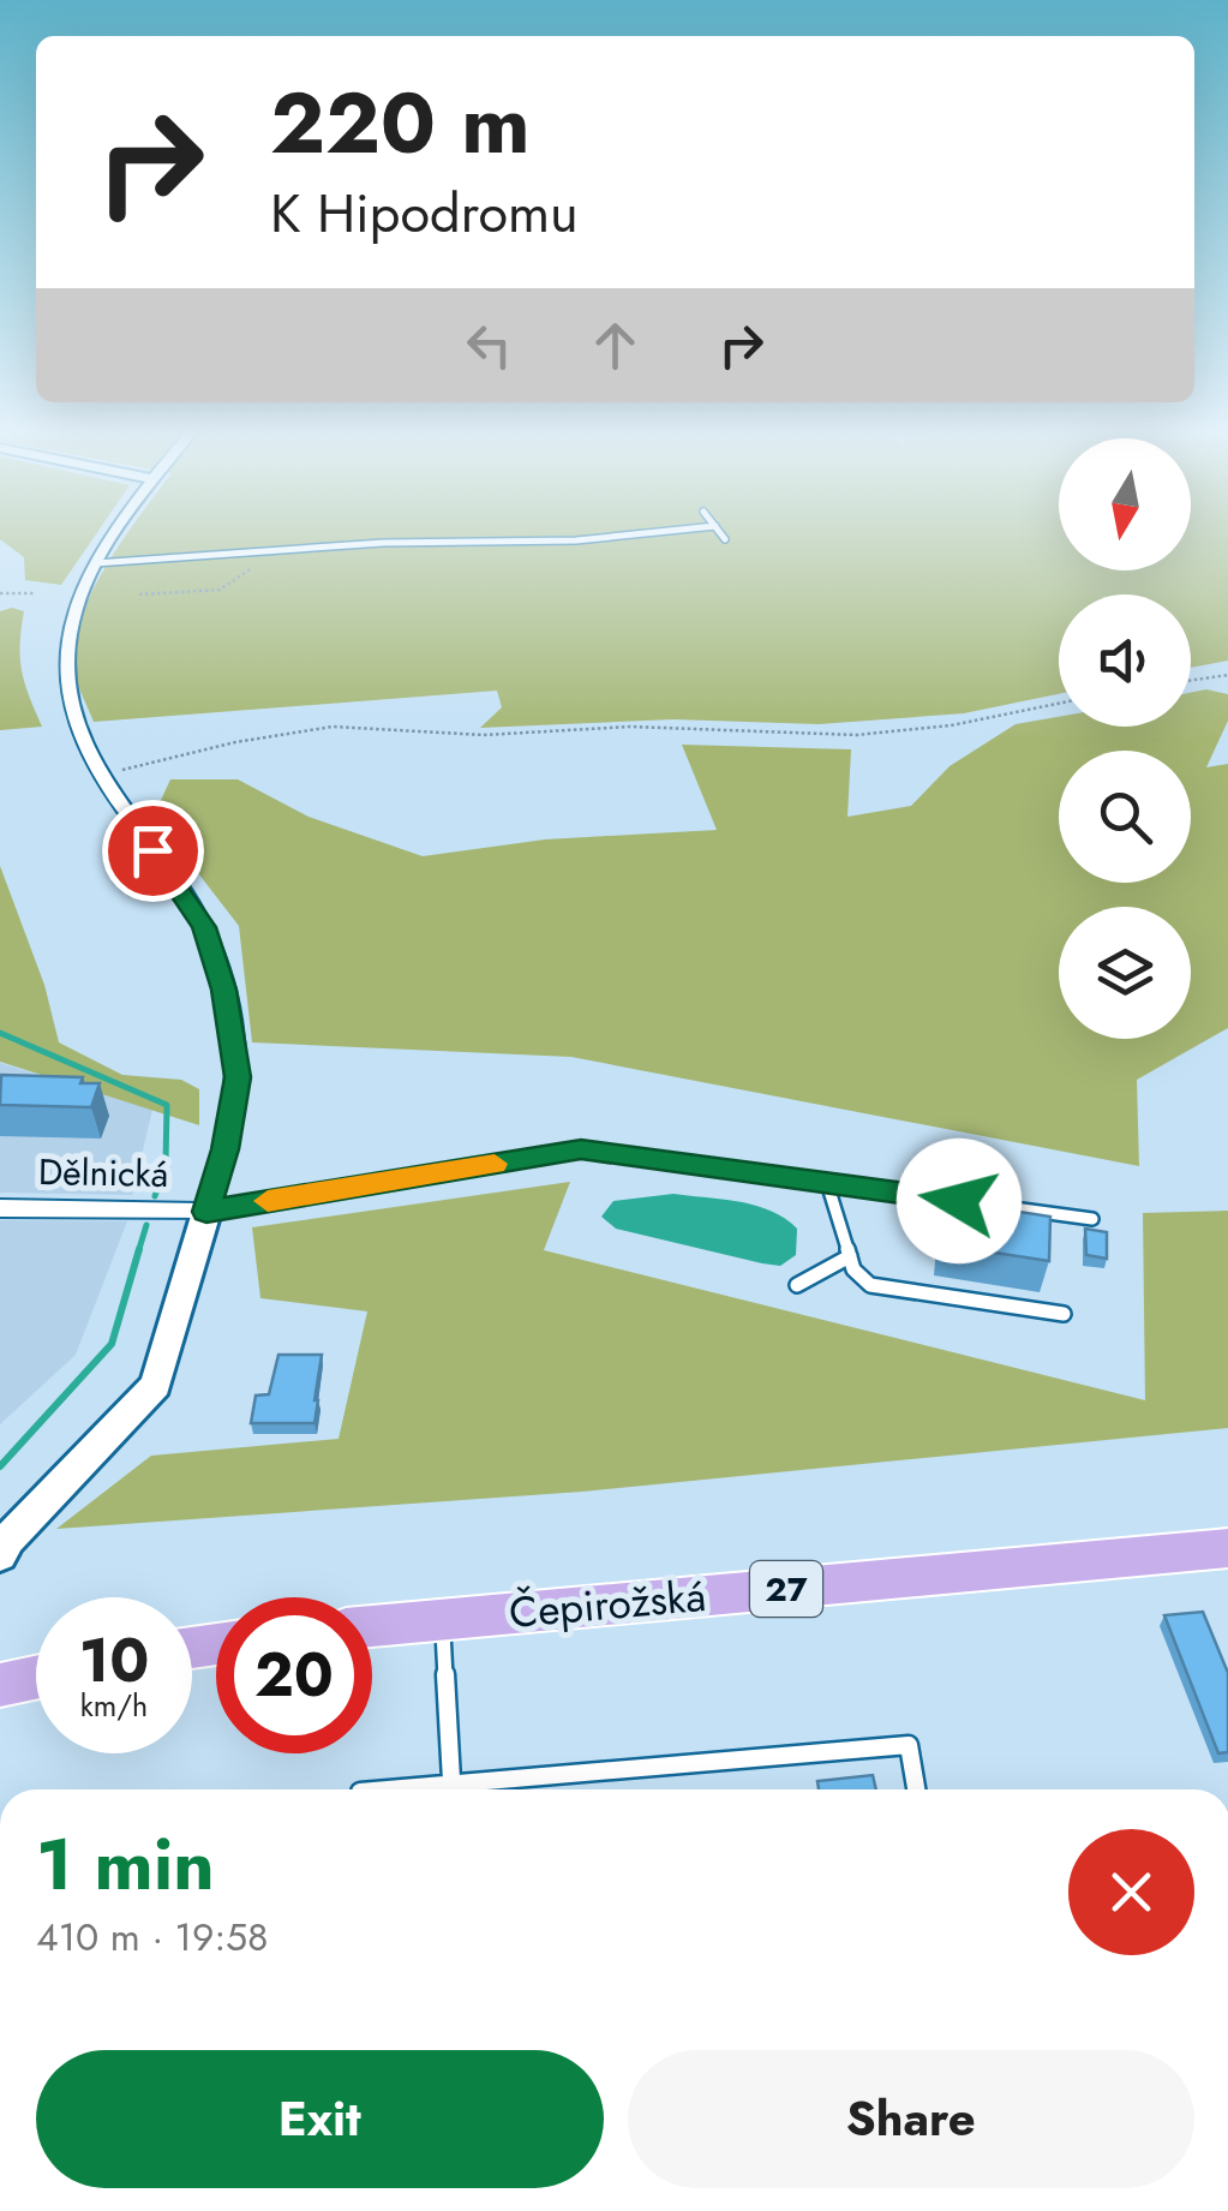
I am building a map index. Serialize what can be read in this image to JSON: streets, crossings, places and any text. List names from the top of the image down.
{
  "streets": {
    "main road": ["27", "Čepirožská"],
    "street": ["Dělnická"]
  },
  "north": "bottom",
  "page": {
    "turn": ["220 m", "K Hipodromu"],
    "speed": "10 km/h",
    "limit": "20",
    "heading": ["1 min", "410 m · 19:58"],
    "buttons": ["Exit", "Share"]
  }
}
